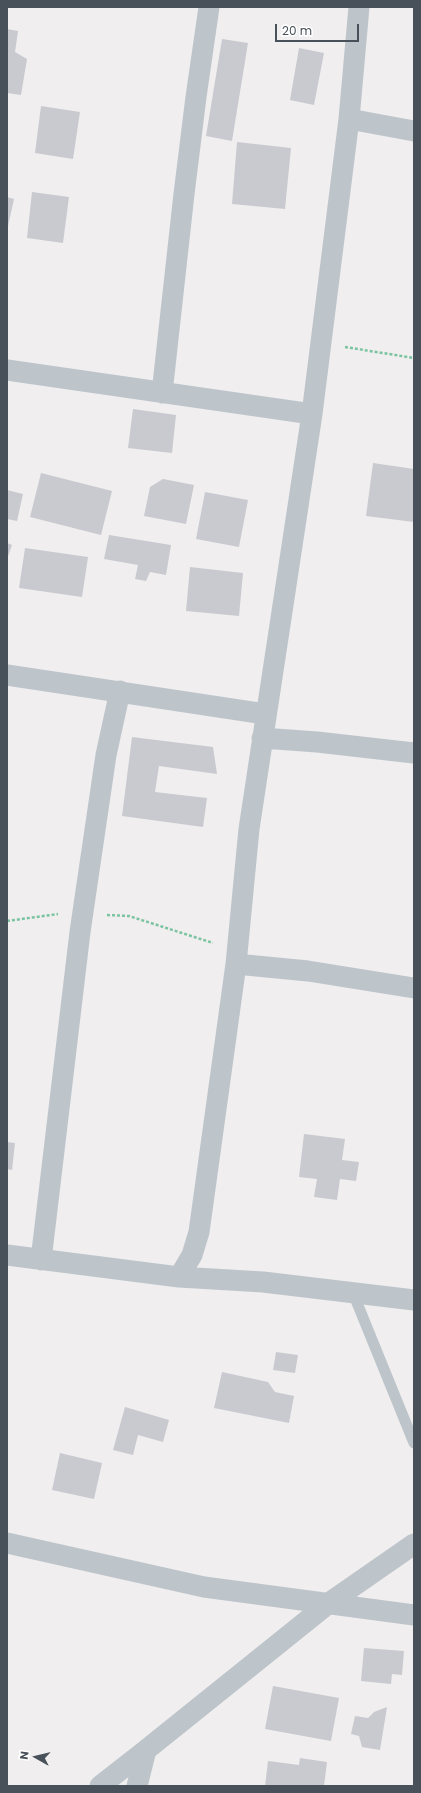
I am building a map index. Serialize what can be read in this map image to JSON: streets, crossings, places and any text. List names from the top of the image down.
{
  "scale_bar": "20 m",
  "north": "left"
}
